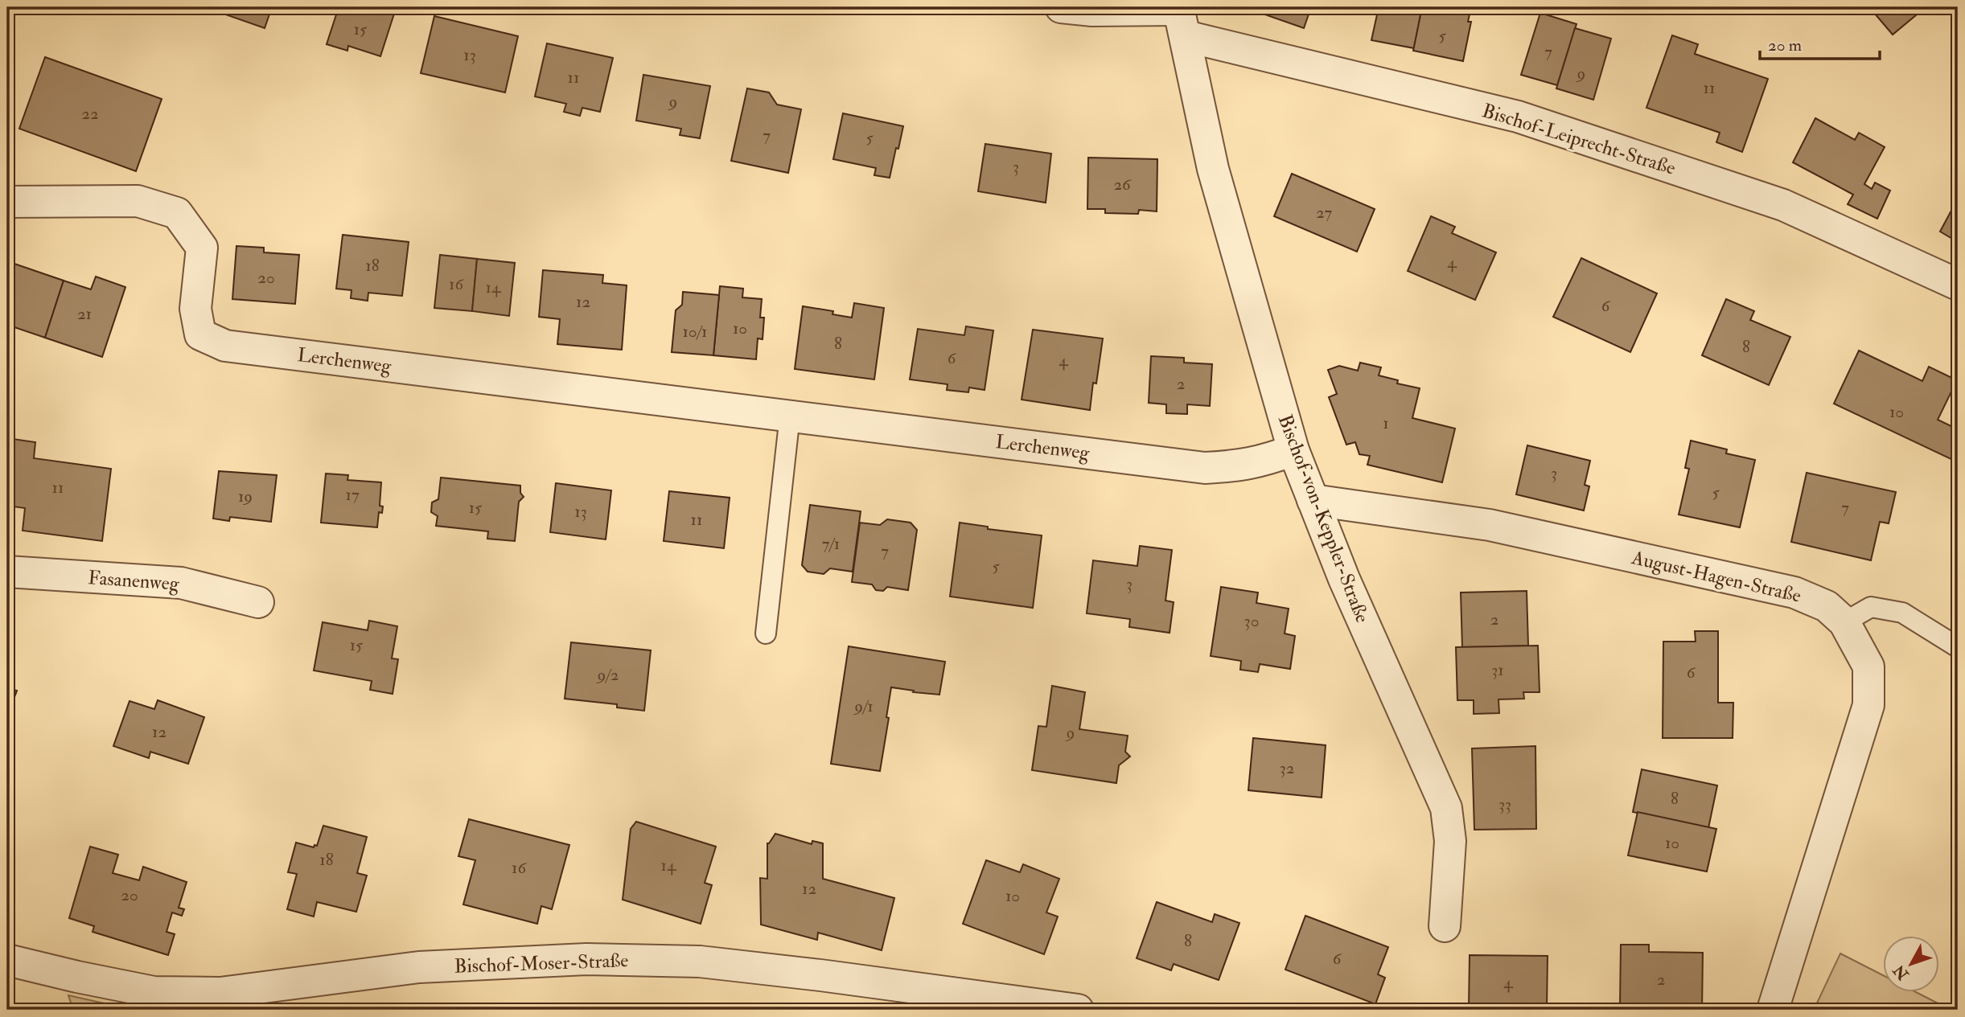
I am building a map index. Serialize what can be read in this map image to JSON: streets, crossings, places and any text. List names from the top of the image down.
{
  "streets": {
    "street": [
      "Bischof-Leiprecht-Straße",
      "Lerchenweg",
      "Bischof-von-Keppler-Straße",
      "August-Hagen-Straße",
      "Fasanenweg",
      "Bischof-Moser-Straße"
    ]
  },
  "crossings": [
    ["Bischof-Leiprecht-Straße", "Bischof-von-Keppler-Straße"],
    ["Lerchenweg", "Bischof-von-Keppler-Straße"],
    ["Bischof-von-Keppler-Straße", "August-Hagen-Straße"]
  ],
  "house_numbers": [
    "15",
    "5",
    "7",
    "13",
    "9",
    "11",
    "11",
    "9",
    "22",
    "7",
    "5",
    "3",
    "26",
    "27",
    "4",
    "18",
    "20",
    "16",
    "14",
    "12",
    "6",
    "21",
    "10",
    "10/1",
    "8",
    "8",
    "6",
    "4",
    "2",
    "10",
    "1",
    "3",
    "11",
    "5",
    "17",
    "19",
    "15",
    "7",
    "13",
    "11",
    "7/1",
    "7",
    "5",
    "3",
    "2",
    "30",
    "15",
    "31",
    "6",
    "9/2",
    "9/1",
    "12",
    "9",
    "32",
    "8",
    "33",
    "10",
    "18",
    "14",
    "16",
    "12",
    "20",
    "10",
    "8",
    "6",
    "2",
    "4"
  ],
  "scale_bar": "20 m",
  "north": "bottom left"
}
